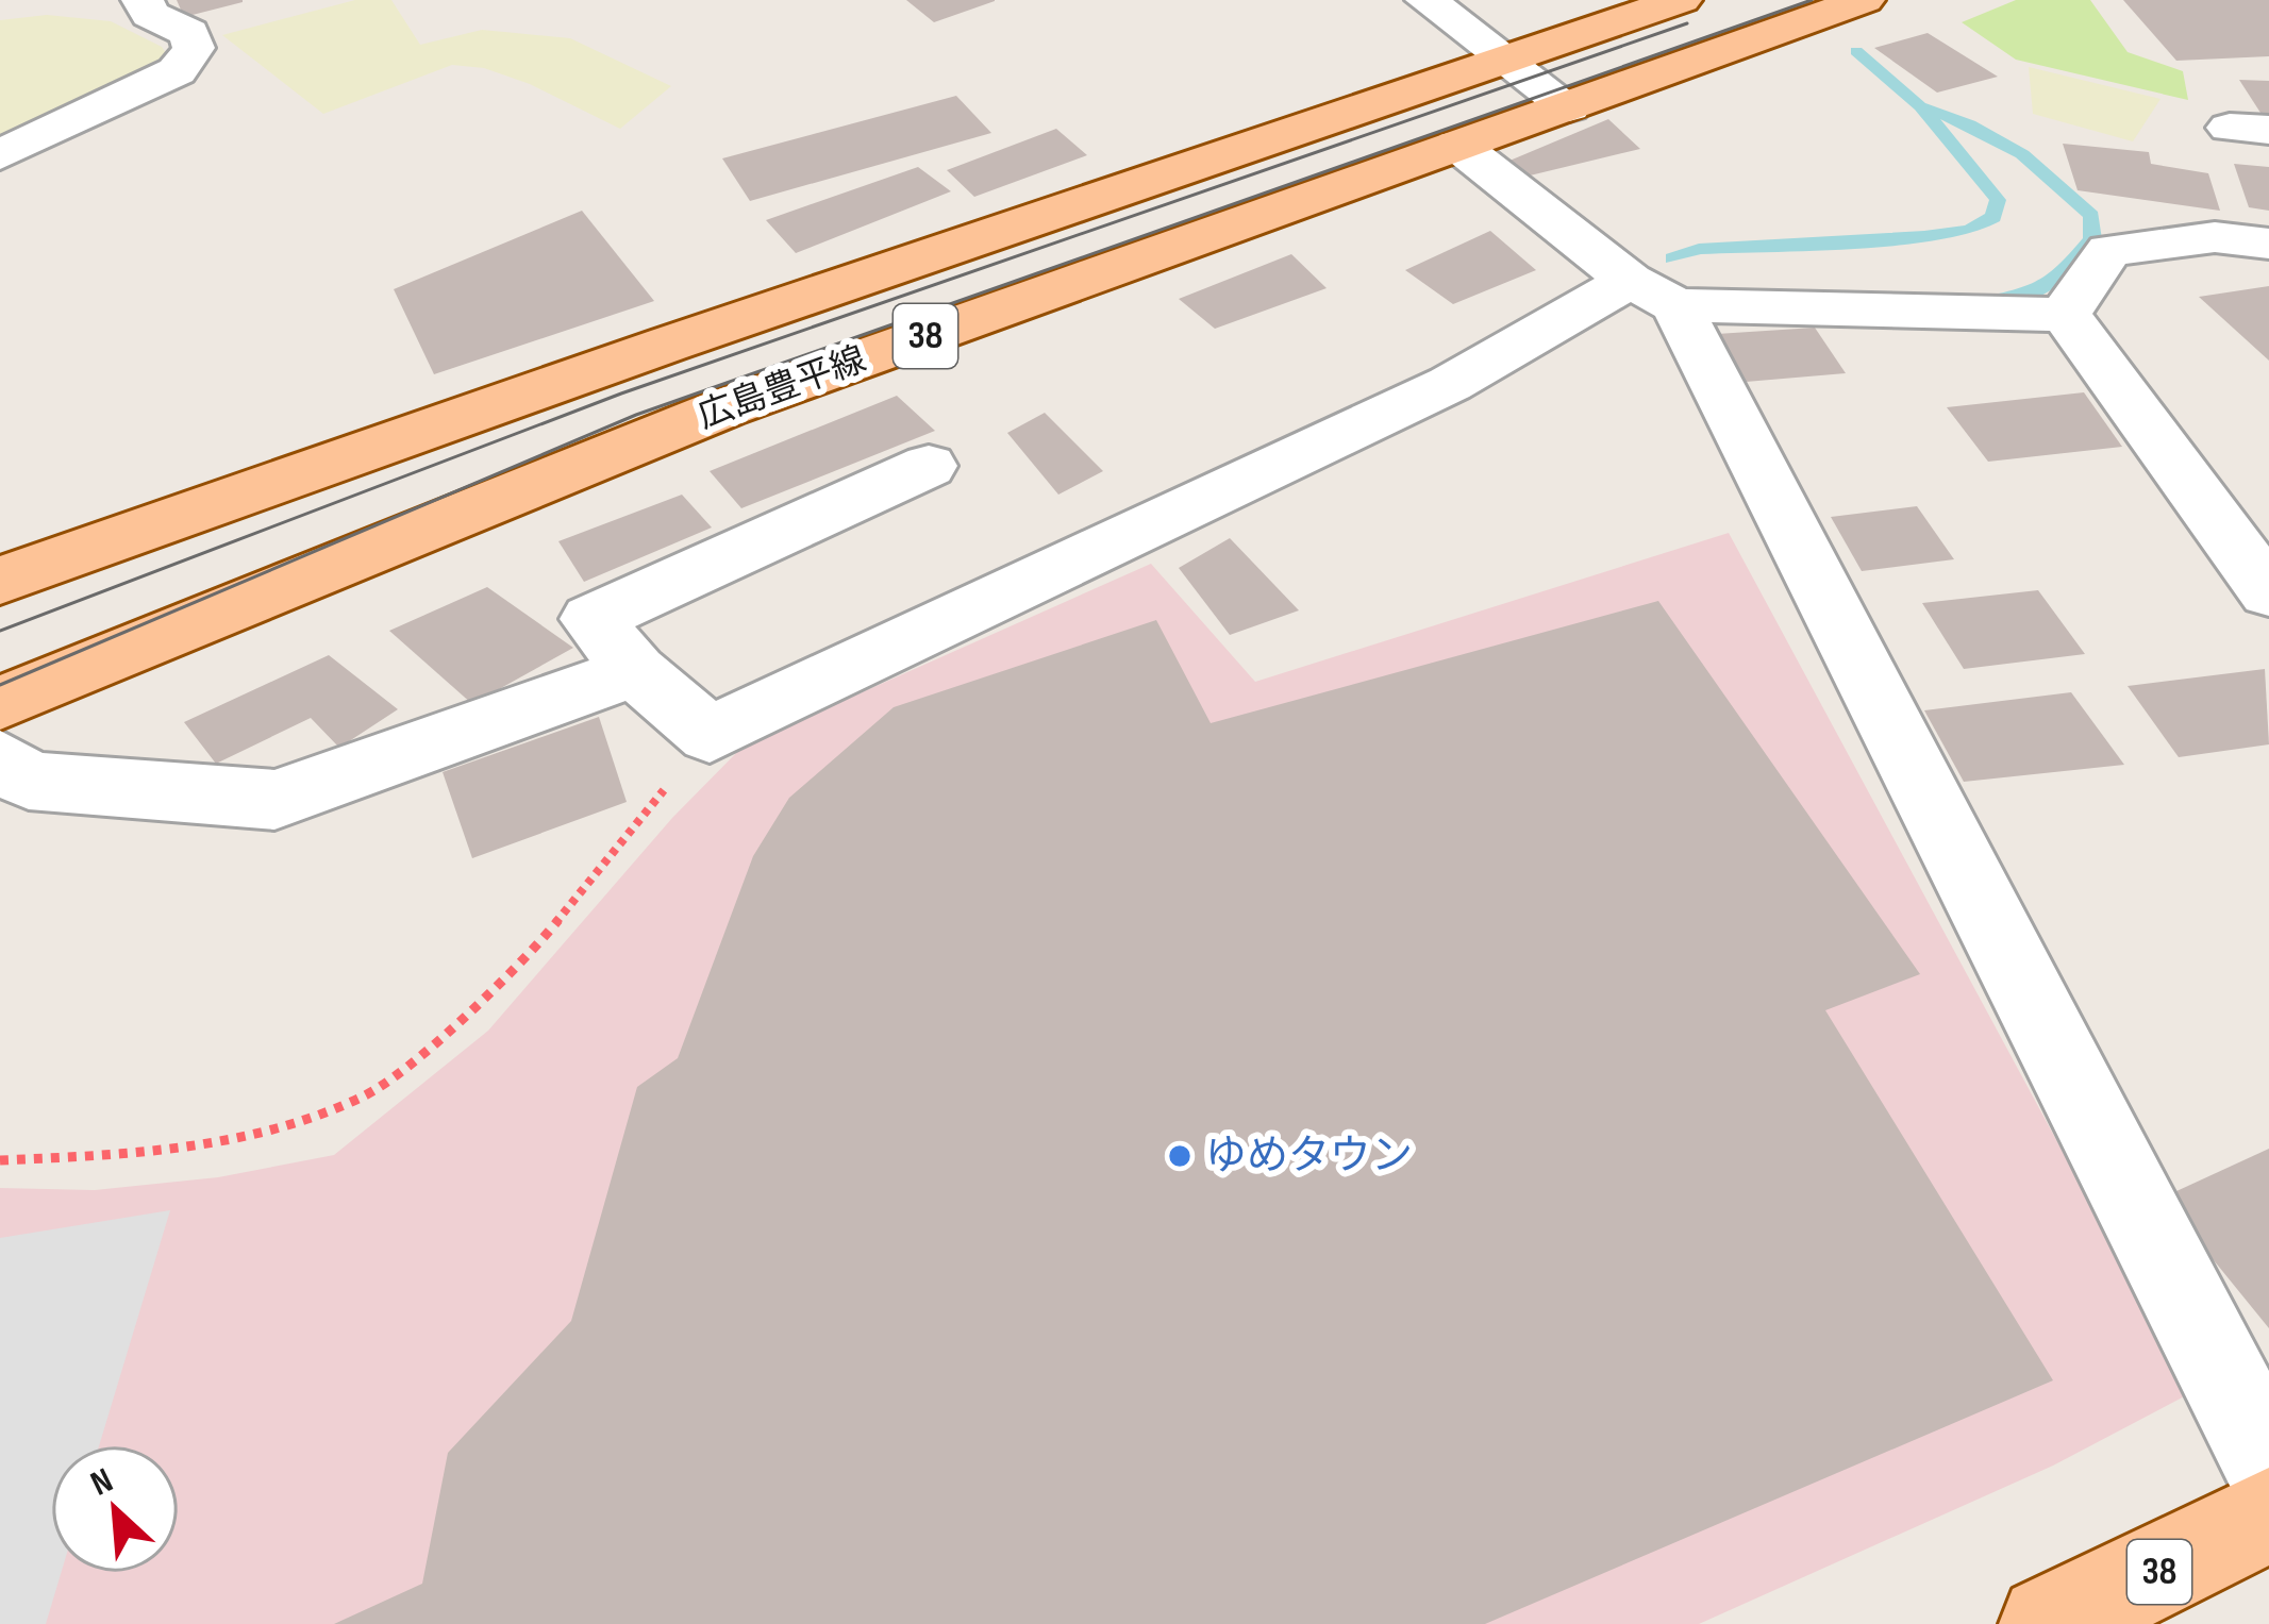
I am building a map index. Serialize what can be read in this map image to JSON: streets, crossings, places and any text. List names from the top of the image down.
{
  "streets": {
    "main road": ["38", "広島豊平線"]
  },
  "places": ["ゆめタウン"],
  "north": "top left"
}
